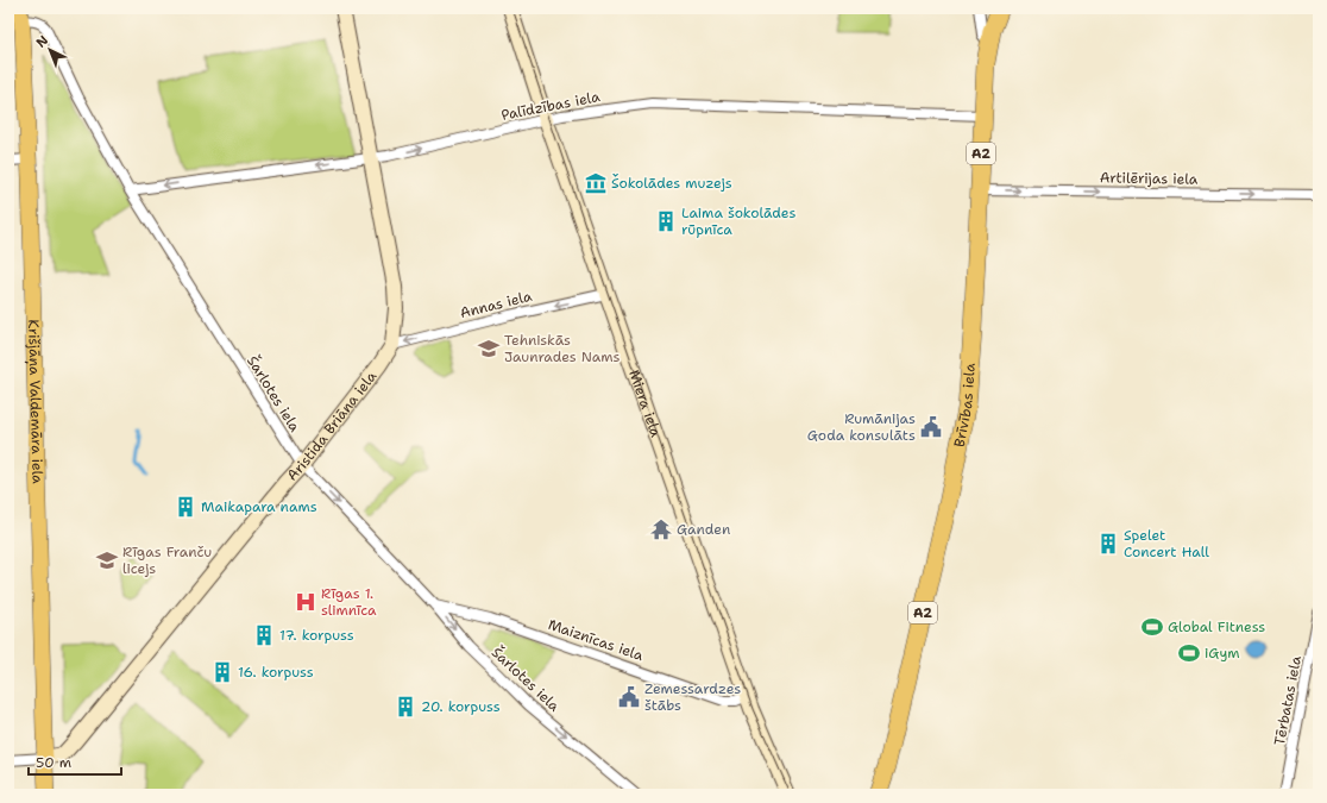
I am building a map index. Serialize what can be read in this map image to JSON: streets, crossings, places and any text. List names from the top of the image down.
{
  "streets": {
    "highway": ["A2", "Brīvības iela"],
    "main road": ["Krišjāņa Valdemāra iela"],
    "street": [
      "Palīdzības iela",
      "Artilērijas iela",
      "Annas iela",
      "Šarlotes iela",
      "Miera iela",
      "Aristida Briāna iela",
      "Maiznīcas iela",
      "Tērbatas iela"
    ]
  },
  "crossings": [
    ["Palīdzības iela", "Šarlotes iela"],
    ["Palīdzības iela", "Miera iela"],
    ["Palīdzības iela", "Brīvības iela"],
    ["Palīdzības iela", "Aristida Briāna iela"],
    ["Artilērijas iela", "Brīvības iela"],
    ["Annas iela", "Miera iela"],
    ["Annas iela", "Aristida Briāna iela"],
    ["Šarlotes iela", "Krišjāņa Valdemāra iela"],
    ["Šarlotes iela", "Aristida Briāna iela"],
    ["Šarlotes iela", "Maiznīcas iela"],
    ["Krišjāņa Valdemāra iela", "Aristida Briāna iela"],
    ["Miera iela", "Maiznīcas iela"]
  ],
  "one_way": ["Artilērijas iela", "Annas iela", "Šarlotes iela"],
  "places": {
    "museum": ["Šokolādes muzejs"],
    "building": [
      "Laima šokolādes rūpnīca",
      "Maikapara nams",
      "Spelet Concert Hall",
      "17. korpuss",
      "16. korpuss",
      "20. korpuss"
    ],
    "school or university": ["Tehniskās Jaunrades Nams", "Rīgas Franču licejs"],
    "public building": ["Rumānijas Goda konsulāts", "Zemessardzes štābs"],
    "temple": ["Ganden"],
    "hospital": ["Rīgas 1. slimnīca"],
    "sports": ["Global Fitness", "iGym"]
  },
  "scale_bar": "50 m",
  "north": "top left"
}
